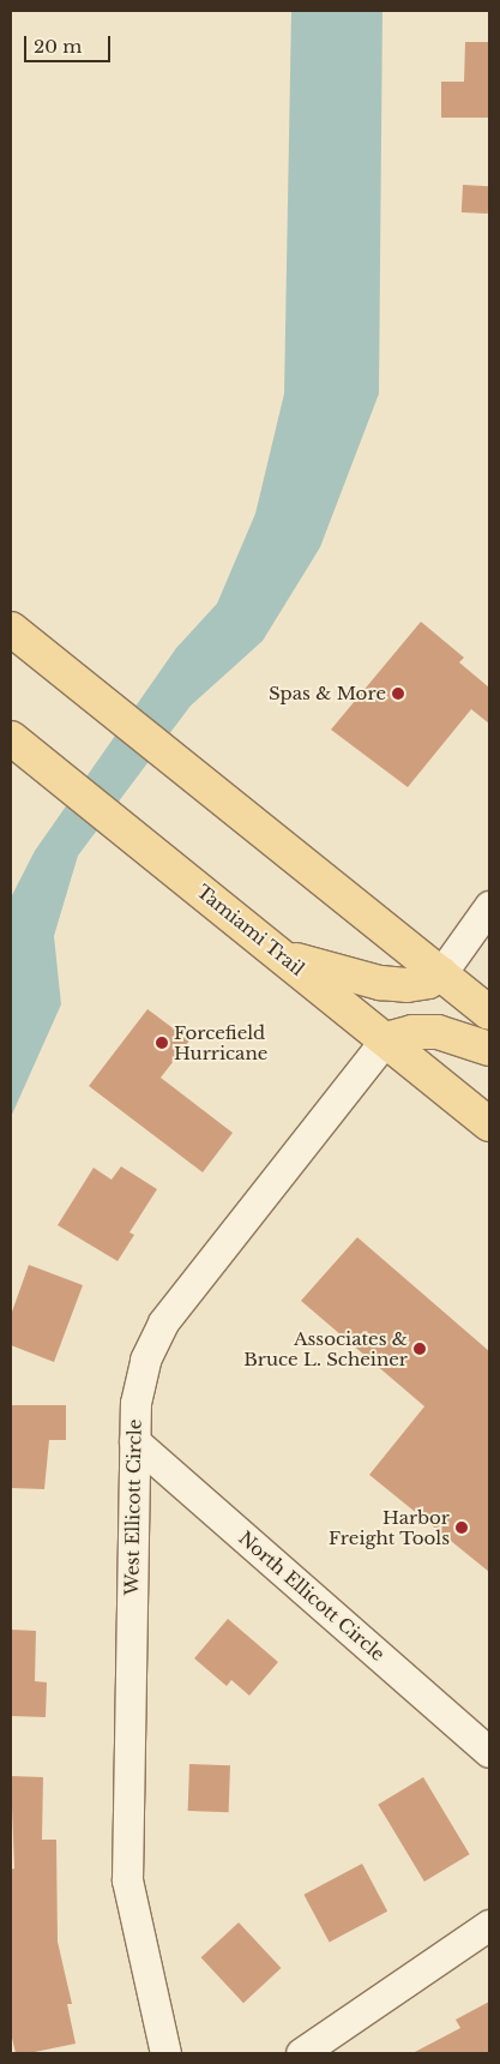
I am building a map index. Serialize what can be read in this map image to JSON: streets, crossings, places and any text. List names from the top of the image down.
{
  "streets": {
    "main road": ["Tamiami Trail"],
    "street": ["West Ellicott Circle", "North Ellicott Circle"]
  },
  "crossings": [
    ["Tamiami Trail", "West Ellicott Circle"],
    ["West Ellicott Circle", "North Ellicott Circle"]
  ],
  "places": [
    "Spas & More",
    "Forcefield Hurricane",
    "Associates & Bruce L. Scheiner",
    "Harbor Freight Tools"
  ],
  "scale_bar": "20 m"
}
